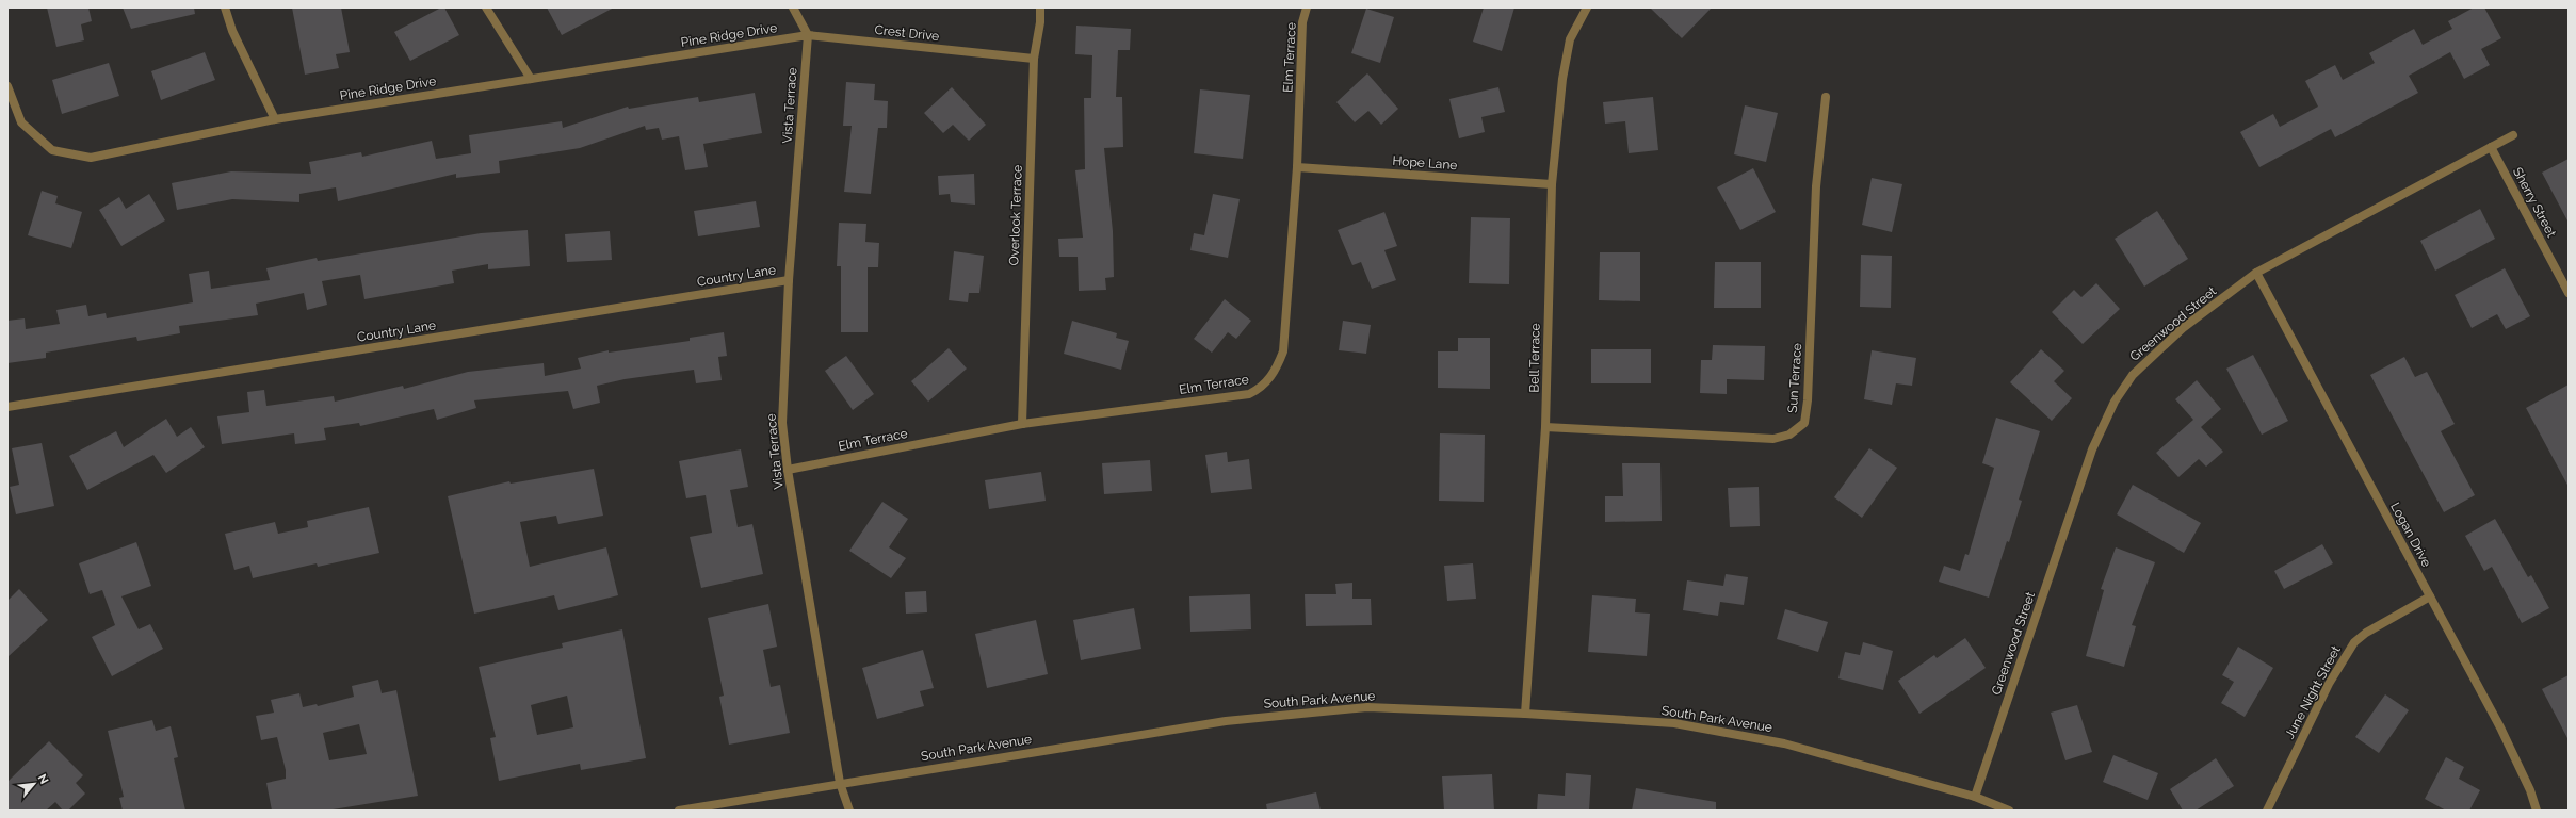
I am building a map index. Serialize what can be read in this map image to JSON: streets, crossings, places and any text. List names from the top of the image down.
{
  "streets": {
    "street": [
      "Crest Drive",
      "Pine Ridge Drive",
      "Elm Terrace",
      "Vista Terrace",
      "Hope Lane",
      "Sherry Street",
      "Overlook Terrace",
      "Country Lane",
      "Greenwood Street",
      "Bell Terrace",
      "Sun Terrace",
      "Logan Drive",
      "June Night Street",
      "South Park Avenue"
    ]
  },
  "crossings": [
    ["Crest Drive", "Pine Ridge Drive"],
    ["Crest Drive", "Vista Terrace"],
    ["Crest Drive", "Overlook Terrace"],
    ["Pine Ridge Drive", "Vista Terrace"],
    ["Elm Terrace", "Vista Terrace"],
    ["Elm Terrace", "Hope Lane"],
    ["Elm Terrace", "Overlook Terrace"],
    ["Vista Terrace", "Country Lane"],
    ["Vista Terrace", "South Park Avenue"],
    ["Hope Lane", "Bell Terrace"],
    ["Sherry Street", "Greenwood Street"],
    ["Greenwood Street", "Logan Drive"],
    ["Greenwood Street", "South Park Avenue"],
    ["Bell Terrace", "Sun Terrace"],
    ["Bell Terrace", "South Park Avenue"],
    ["Logan Drive", "June Night Street"]
  ],
  "north": "top right"
}
